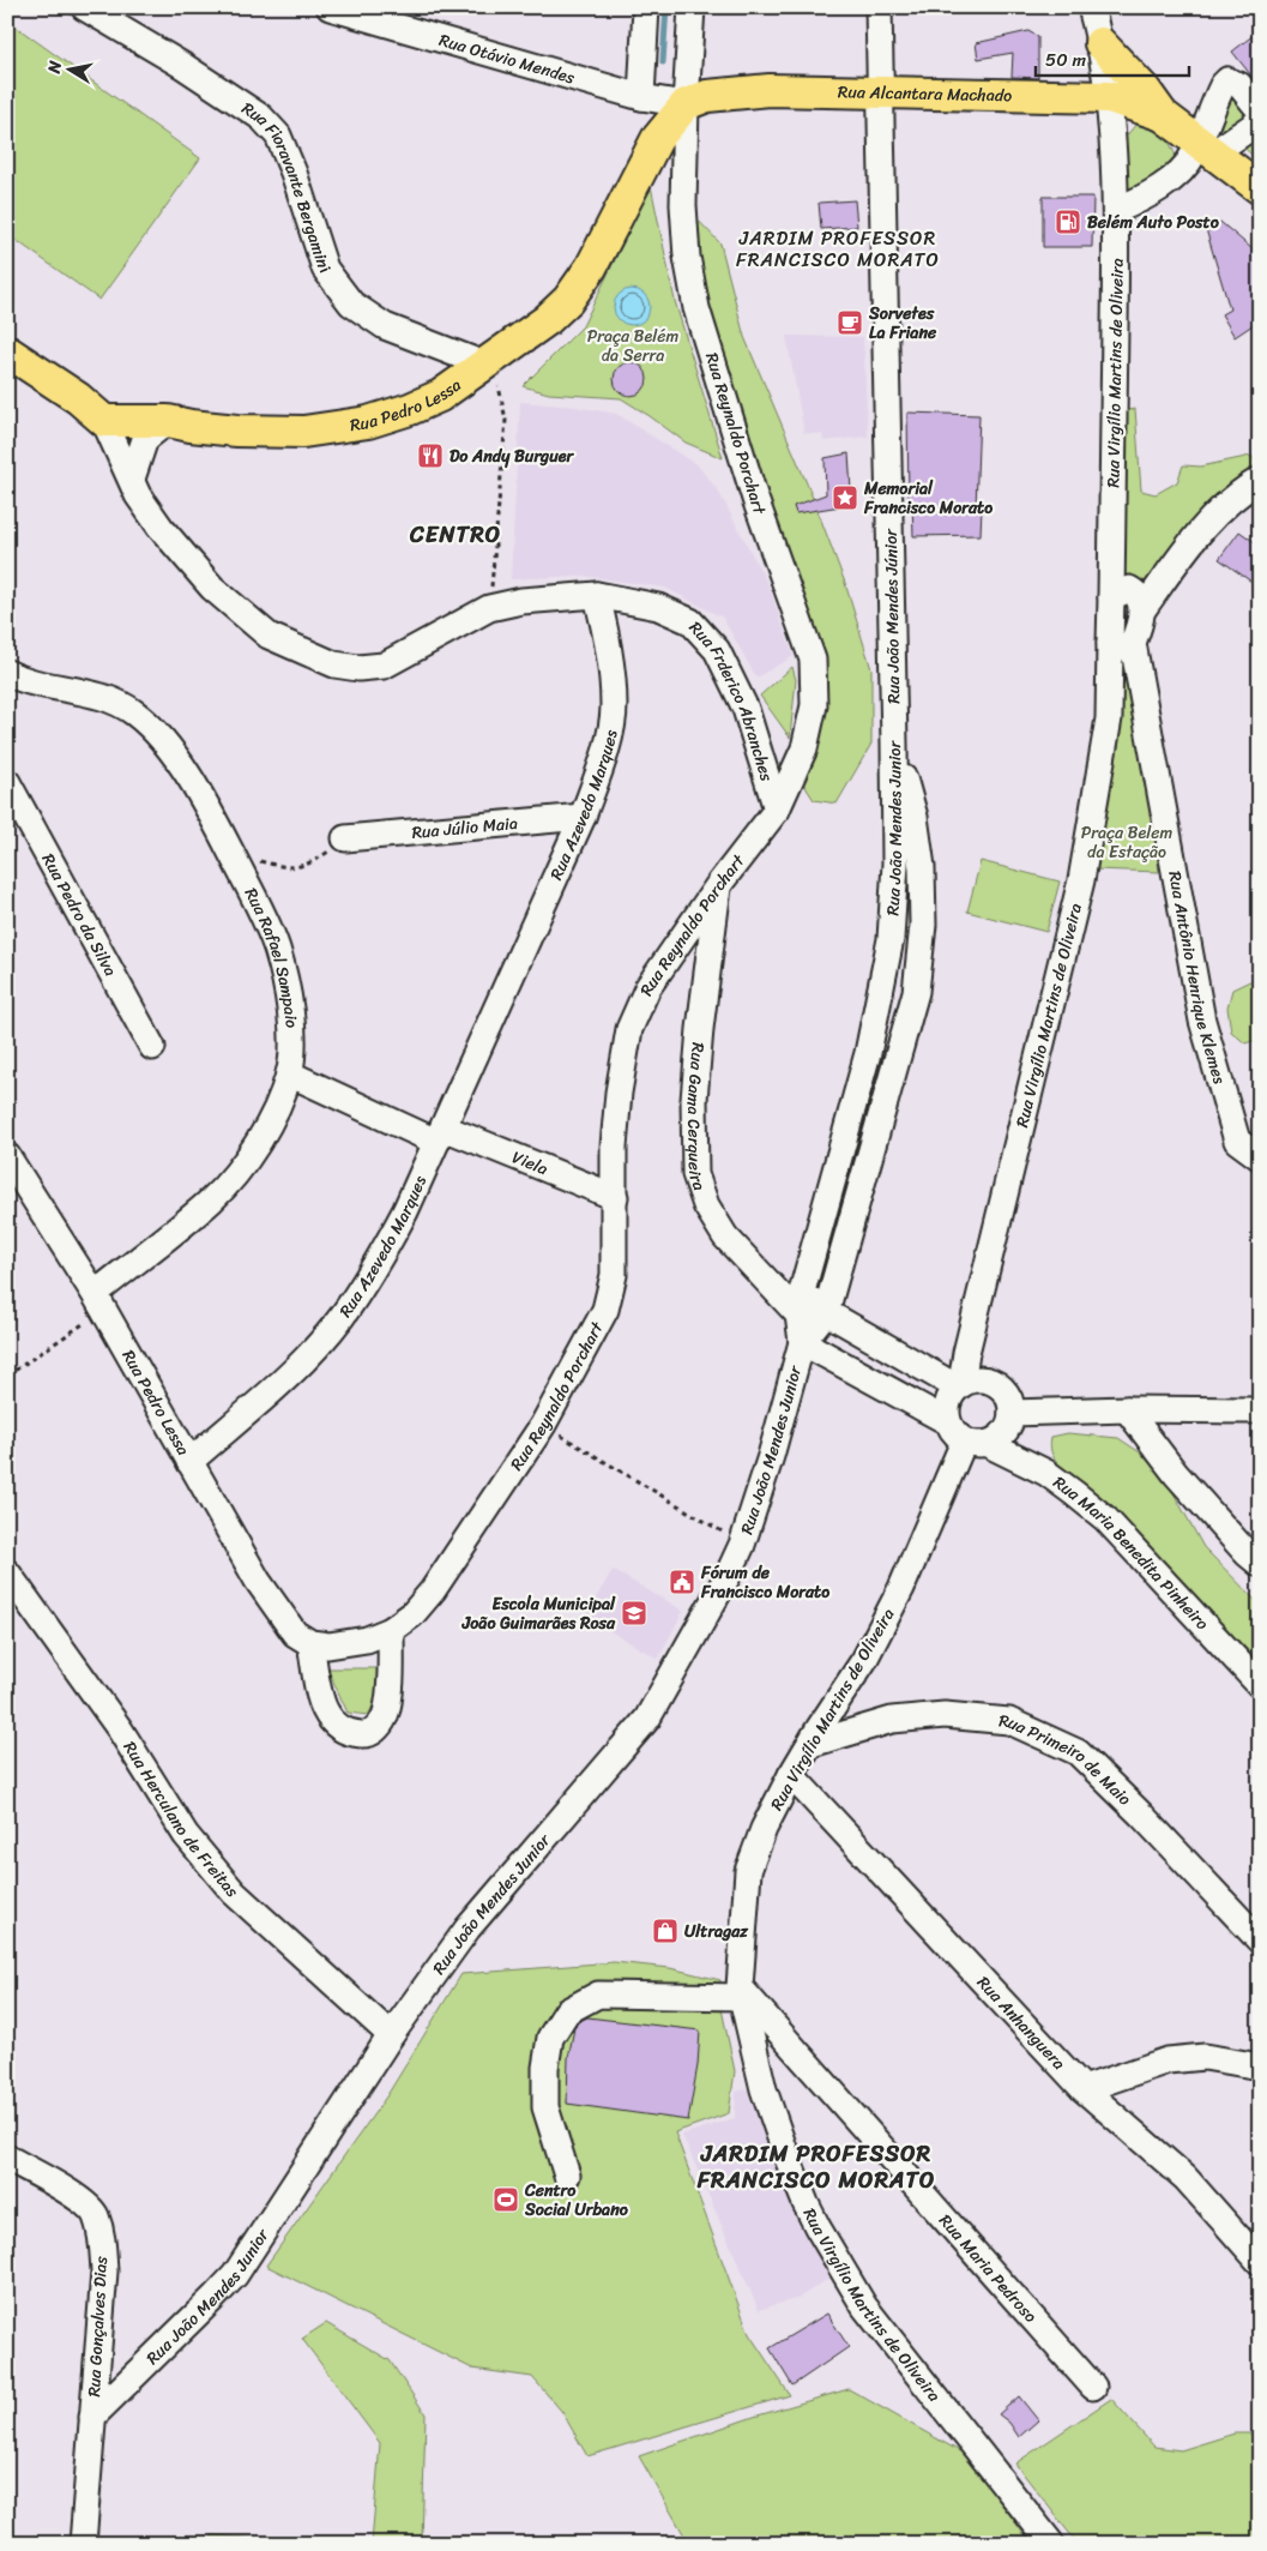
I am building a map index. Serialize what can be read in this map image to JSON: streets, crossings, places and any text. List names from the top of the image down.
{
  "streets": {
    "main road": ["Rua Alcantara Machado", "Rua Pedro Lessa"],
    "street": [
      "Rua Otávio Mendes",
      "Rua Fioravante Bergamini",
      "Rua Virgílio Martins de Oliveira",
      "Rua Reynaldo Porchart",
      "Rua João Mendes Júnior",
      "Rua Frderico Abranches",
      "Rua Azevedo Marques",
      "Rua Júlio Maia",
      "Rua João Mendes Junior",
      "Rua Pedro da Silva",
      "Rua Rafael Sampaio",
      "Rua Antônio Henrique Klemes",
      "Rua Gama Cerqueira",
      "Viela",
      "Rua Maria Benedita Pinheiro",
      "Rua Primeiro de Maio",
      "Rua Herculano de Freitas",
      "Rua Anhanguera",
      "Rua Maria Pedroso",
      "Rua Gonçalves Dias"
    ]
  },
  "crossings": [
    ["Rua Otávio Mendes", "Rua Alcantara Machado"],
    ["Rua Otávio Mendes", "Rua Pedro Lessa"],
    ["Rua Otávio Mendes", "Rua Reynaldo Porchart"],
    ["Rua Alcantara Machado", "Rua Virgílio Martins de Oliveira"],
    ["Rua Alcantara Machado", "Rua Pedro Lessa"],
    ["Rua Alcantara Machado", "Rua Reynaldo Porchart"],
    ["Rua Alcantara Machado", "Rua João Mendes Júnior"],
    ["Rua Fioravante Bergamini", "Rua Pedro Lessa"],
    ["Rua Virgílio Martins de Oliveira", "Rua Antônio Henrique Klemes"],
    ["Rua Virgílio Martins de Oliveira", "Rua Gama Cerqueira"],
    ["Rua Virgílio Martins de Oliveira", "Rua Maria Benedita Pinheiro"],
    ["Rua Virgílio Martins de Oliveira", "Rua Primeiro de Maio"],
    ["Rua Virgílio Martins de Oliveira", "Rua Anhanguera"],
    ["Rua Virgílio Martins de Oliveira", "Rua Maria Pedroso"],
    ["Rua Pedro Lessa", "Rua Reynaldo Porchart"],
    ["Rua Pedro Lessa", "Rua Azevedo Marques"],
    ["Rua Pedro Lessa", "Rua Rafael Sampaio"],
    ["Rua Reynaldo Porchart", "Rua Frderico Abranches"],
    ["Rua Reynaldo Porchart", "Rua Gama Cerqueira"],
    ["Rua Reynaldo Porchart", "Viela"],
    ["Rua João Mendes Júnior", "Rua João Mendes Junior"],
    ["Rua Frderico Abranches", "Rua Azevedo Marques"],
    ["Rua Azevedo Marques", "Rua Júlio Maia"],
    ["Rua Azevedo Marques", "Viela"],
    ["Rua João Mendes Junior", "Rua Gama Cerqueira"],
    ["Rua João Mendes Junior", "Rua Herculano de Freitas"],
    ["Rua João Mendes Junior", "Rua Gonçalves Dias"],
    ["Rua Rafael Sampaio", "Viela"],
    ["Rua Gama Cerqueira", "Rua Maria Benedita Pinheiro"]
  ],
  "districts": ["JARDIM PROFESSOR FRANCISCO MORATO", "CENTRO", "JARDIM PROFESSOR FRANCISCO MORATO"],
  "parks": ["Praça Belém da Serra", "Praça Belem da Estação"],
  "places": {
    "fuel station": ["Belém Auto Posto"],
    "cafe": ["Sorvetes La Friane"],
    "restaurant": ["Do Andy Burguer"],
    "place": ["Memorial Francisco Morato"],
    "public building": ["Fórum de Francisco Morato"],
    "school or university": ["Escola Municipal João Guimarães Rosa"],
    "shop": ["Ultragaz"],
    "sports": ["Centro Social Urbano"]
  },
  "scale_bar": "50 m",
  "north": "left"
}
